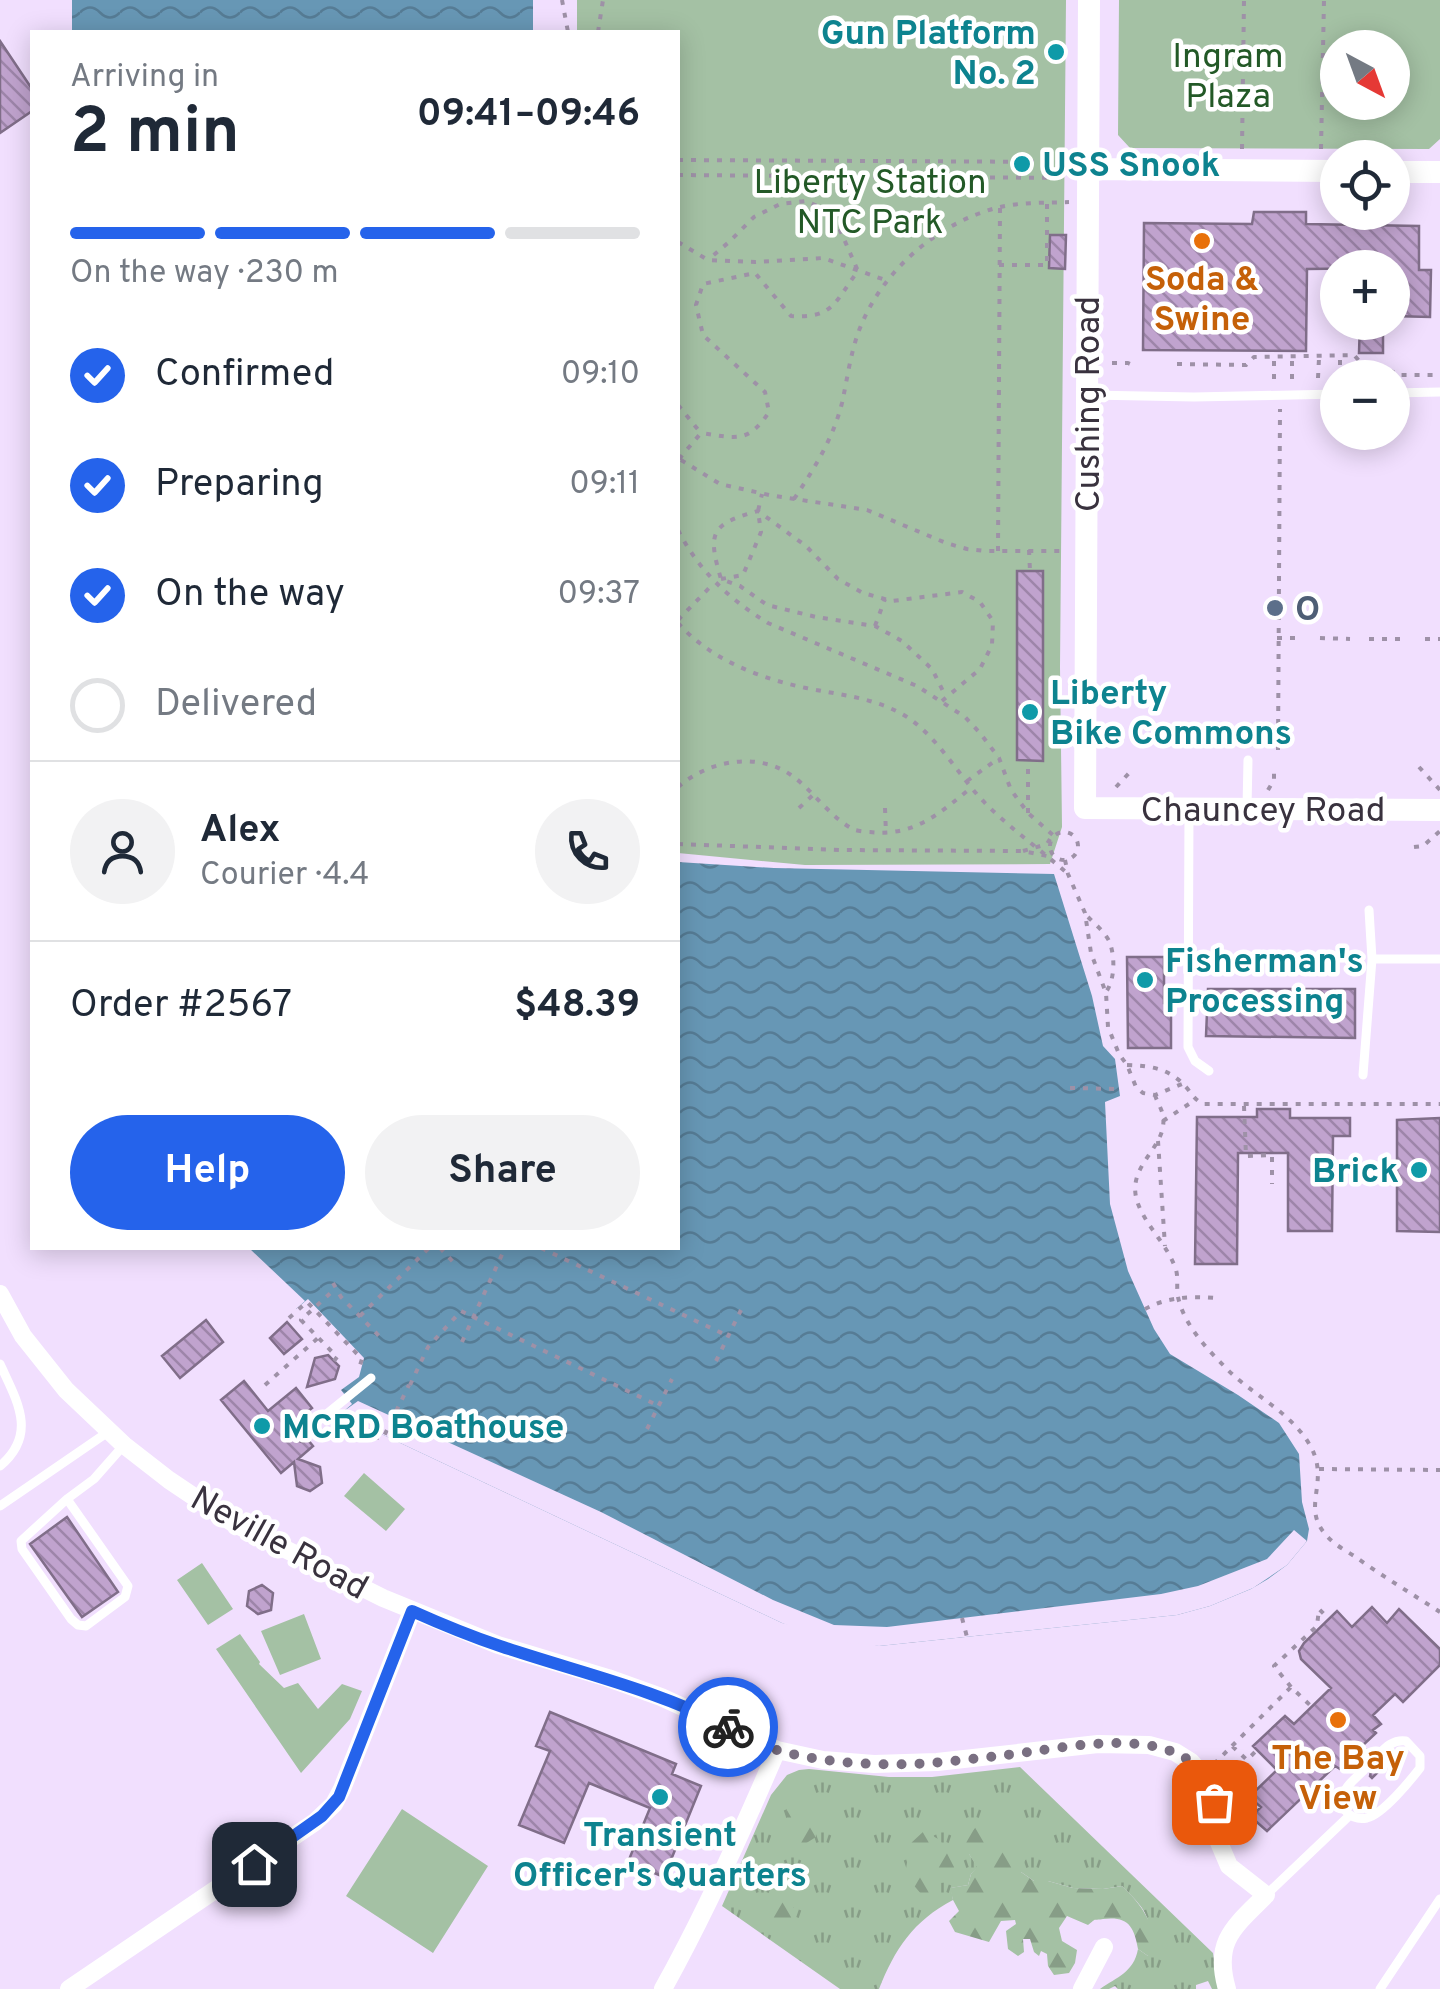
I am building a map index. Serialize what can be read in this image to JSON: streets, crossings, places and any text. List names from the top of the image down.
{
  "streets": {
    "street": ["Cushing Road", "Chauncey Road", "Neville Road"]
  },
  "crossings": [
    ["Cushing Road", "Chauncey Road"]
  ],
  "parks": ["Ingram Plaza", "Liberty Station NTC Park"],
  "places": [
    "Gun Platform No. 2",
    "USS Snook",
    "Soda & Swine",
    "O",
    "Liberty Bike Commons",
    "Fisherman's Processing",
    "Brick",
    "MCRD Boathouse",
    "The Bay View",
    "Transient Officer's Quarters"
  ],
  "north": "bottom right",
  "page": {
    "map_buttons": ["+", "−"],
    "heading": ["2 min", "Arriving in", "09:41–09:46"],
    "panel": [
      "Alex",
      "Courier · 4.4",
      "Order #2567",
      "$48.39"
    ],
    "bar": "On the way · 230 m",
    "list": [
      ["Confirmed", "09:10"],
      ["Preparing", "09:11"],
      ["On the way", "09:37"],
      "Delivered"
    ],
    "buttons": ["Help", "Share"]
  }
}
